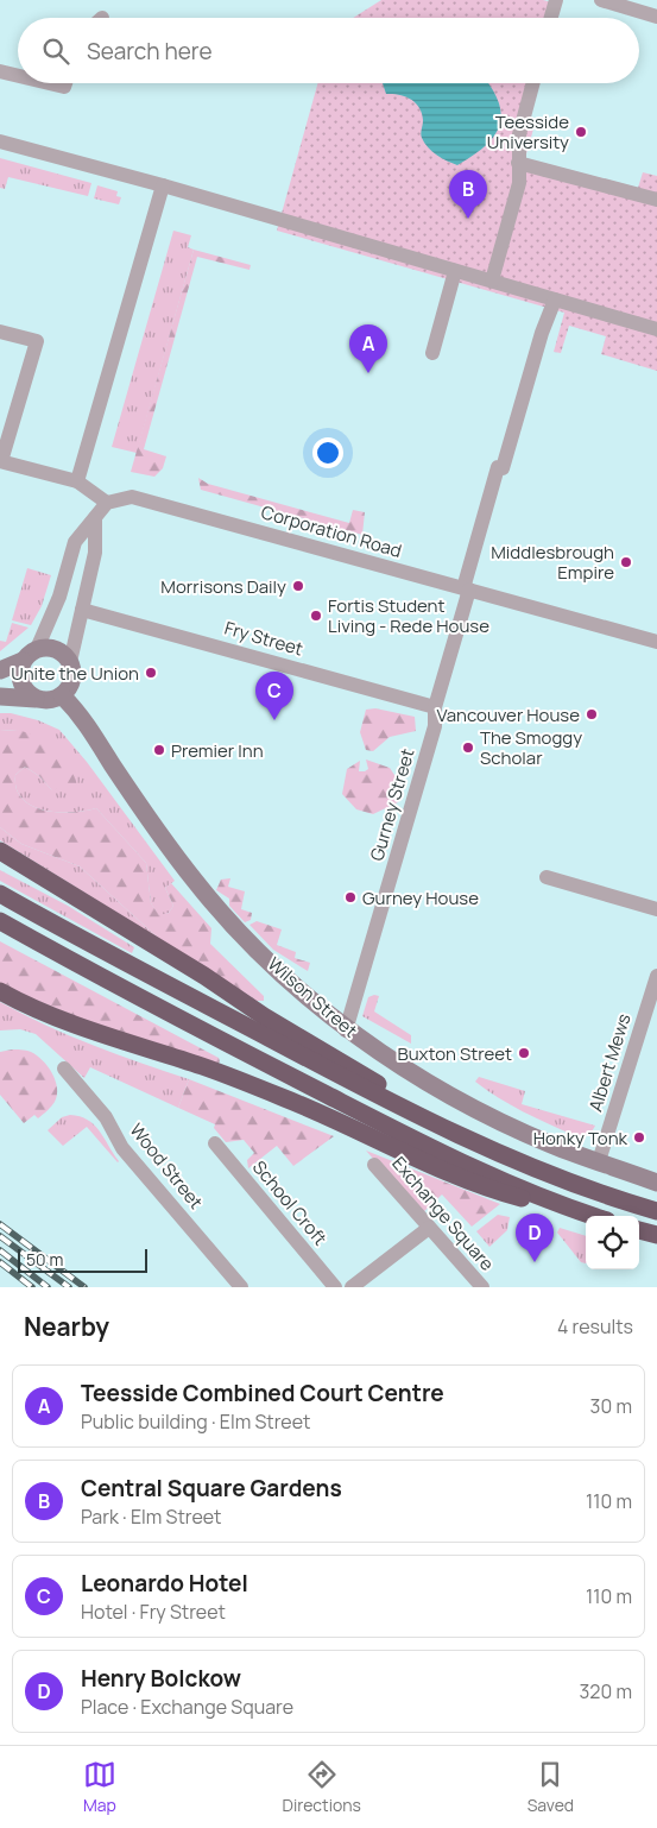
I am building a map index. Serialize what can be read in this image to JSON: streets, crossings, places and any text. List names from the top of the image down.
{
  "streets": {
    "street": [
      "Corporation Road",
      "Fry Street",
      "Gurney Street",
      "Wilson Street",
      "Albert Mews",
      "Wood Street",
      "School Croft",
      "Exchange Square"
    ]
  },
  "crossings": [
    ["Corporation Road", "Gurney Street"],
    ["Fry Street", "Gurney Street"],
    ["Gurney Street", "Wilson Street"],
    ["Wilson Street", "Albert Mews"]
  ],
  "places": [
    "Teesside University",
    "Middlesbrough Empire",
    "Morrisons Daily",
    "Fortis Student Living - Rede House",
    "Unite the Union",
    "Vancouver House",
    "The Smoggy Scholar",
    "Premier Inn",
    "Gurney House",
    "Buxton Street",
    "Honky Tonk"
  ],
  "scale_bar": "50 m",
  "page": {
    "search": "Search here",
    "pins": [
      "B",
      "A",
      "C",
      "D"
    ],
    "scale": "50 m",
    "heading": ["Nearby", "4 results"],
    "list": [
      {
        "mark": "A",
        "name": "Teesside Combined Court Centre",
        "note": "Public building · Elm Street",
        "value": "30 m"
      },
      {
        "mark": "B",
        "name": "Central Square Gardens",
        "note": "Park · Elm Street",
        "value": "110 m"
      },
      {
        "mark": "C",
        "name": "Leonardo Hotel",
        "note": "Hotel · Fry Street",
        "value": "110 m"
      },
      {
        "mark": "D",
        "name": "Henry Bolckow",
        "note": "Place · Exchange Square",
        "value": "320 m"
      }
    ],
    "nav": ["Map", "Directions", "Saved"]
  }
}
